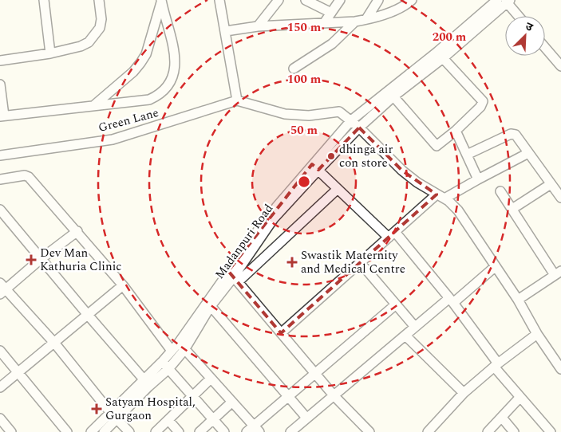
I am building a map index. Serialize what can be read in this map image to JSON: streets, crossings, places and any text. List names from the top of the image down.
{
  "streets": {
    "street": ["Green Lane", "Madanpuri Road"]
  },
  "places": {
    "other": ["dhinga air con store"],
    "health": ["Dev Man Kathuria Clinic", "Swastik Maternity and Medical Centre", "Satyam Hospital, Gurgaon"]
  },
  "north": "top right",
  "rings": [
    "150 m",
    "200 m",
    "100 m",
    "50 m"
  ]
}
